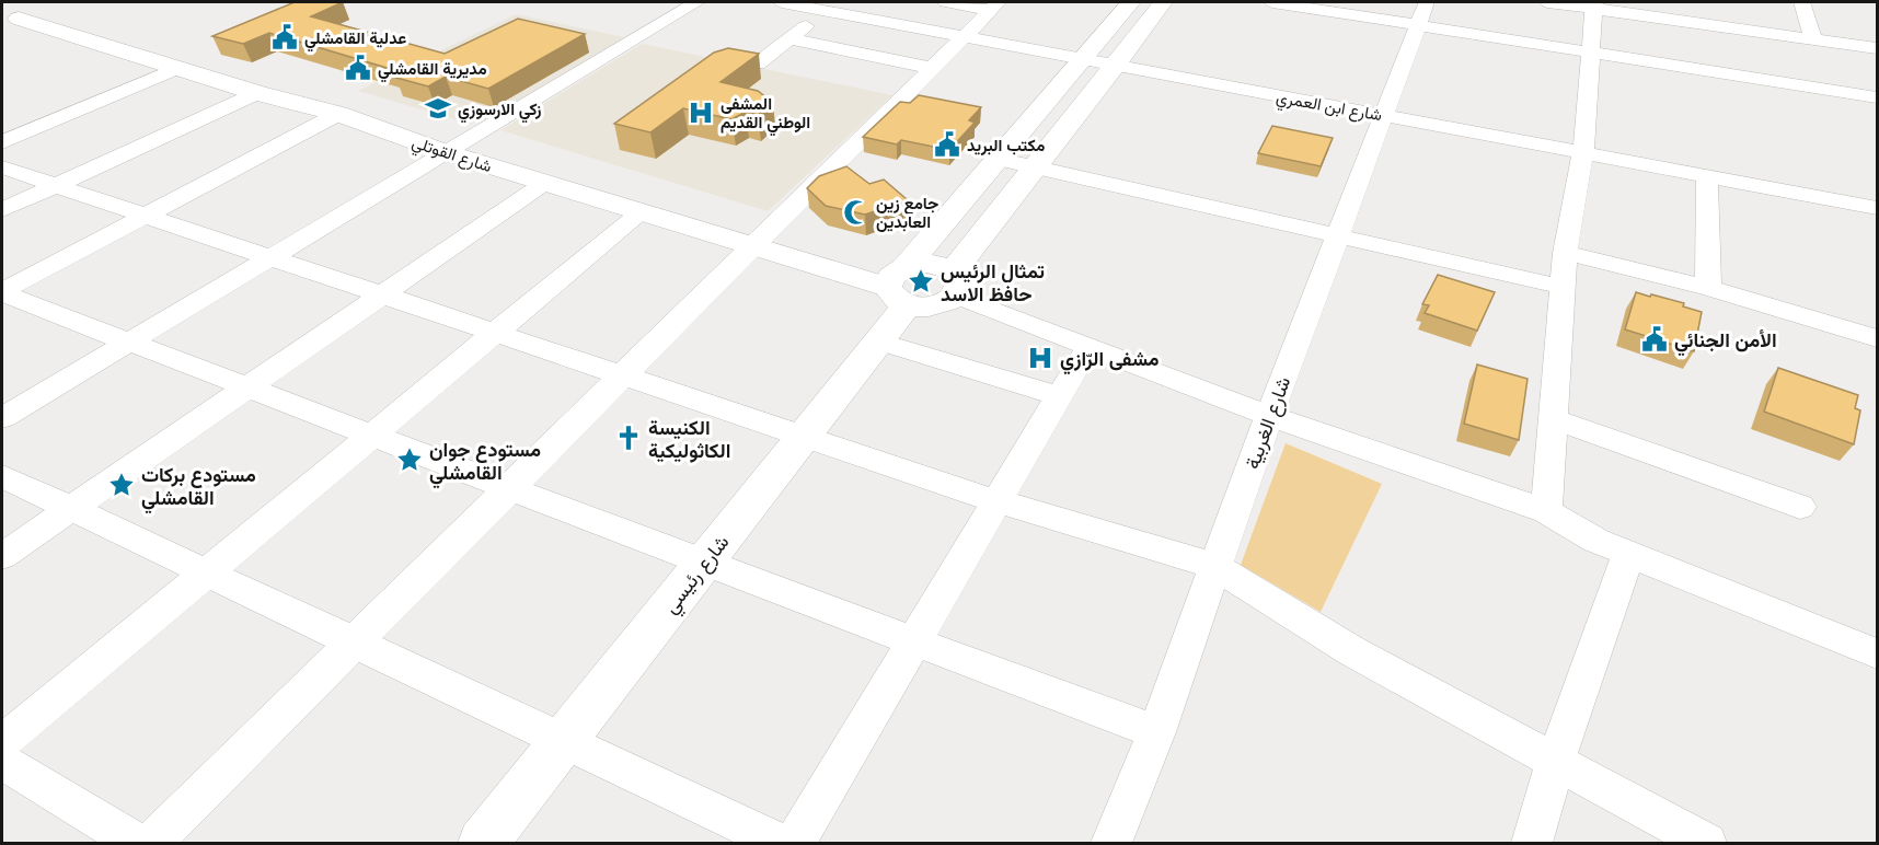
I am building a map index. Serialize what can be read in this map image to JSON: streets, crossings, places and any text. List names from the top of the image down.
{
  "streets": {
    "main road": ["شارع القوتلي", "شارع رئيسي"],
    "street": ["شارع ابن العمري", "شارع الغربية"]
  },
  "crossings": [
    ["شارع ابن العمري", "شارع الغربية"],
    ["شارع ابن العمري", "شارع رئيسي"],
    ["شارع القوتلي", "شارع رئيسي"]
  ],
  "places": {
    "public building": [
      "عدلية القامشلي",
      "مديرية القامشلي",
      "مكتب البريد",
      "الأمن الجنائي"
    ],
    "school or university": ["زكي الارسوزي"],
    "hospital": ["المشفى الوطني القديم", "مشفى الرّازي"],
    "mosque": ["جامع زين العابدين"],
    "place": ["تمثال الرئيس حافظ الاسد", "مستودع جوان القامشلي", "مستودع بركات القامشلي"],
    "church": ["الكنيسة الكاثوليكية"]
  }
}
